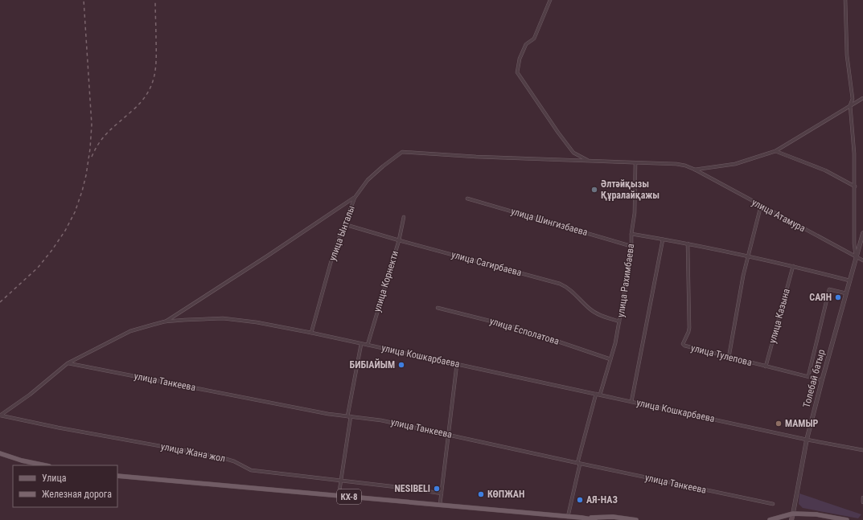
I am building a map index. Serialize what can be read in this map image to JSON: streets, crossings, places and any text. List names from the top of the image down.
{
  "streets": {
    "main road": ["Толебай батыр", "КХ-8"],
    "street": [
      "улица Атамура",
      "улица Шингизбаева",
      "улица Ынталы",
      "улица Сагирбаева",
      "улица Рахимбаева",
      "улица Корнекти",
      "улица Казына",
      "улица Есполатова",
      "улица Тулепова",
      "улица Кошкарбаева",
      "улица Танкеева",
      "улица Жана жол"
    ]
  },
  "crossings": [
    ["улица Атамура", "улица Ынталы"],
    ["улица Атамура", "улица Рахимбаева"],
    ["улица Атамура", "Толебай батыр"],
    ["улица Шингизбаева", "улица Рахимбаева"],
    ["улица Ынталы", "улица Сагирбаева"],
    ["улица Ынталы", "улица Кошкарбаева"],
    ["улица Сагирбаева", "улица Рахимбаева"],
    ["улица Сагирбаева", "улица Корнекти"],
    ["улица Рахимбаева", "улица Есполатова"],
    ["улица Рахимбаева", "улица Кошкарбаева"],
    ["улица Корнекти", "улица Кошкарбаева"],
    ["улица Казына", "улица Тулепова"],
    ["улица Тулепова", "Толебай батыр"],
    ["улица Кошкарбаева", "Толебай батыр"],
    ["улица Кошкарбаева", "улица Танкеева"],
    ["улица Кошкарбаева", "улица Жана жол"]
  ],
  "places": [
    "Әлтәйқызы Құралайқажы",
    "САЯН",
    "БИБІАЙЫМ",
    "МАМЫР",
    "NESIBELI",
    "КӨПЖАН",
    "АЯ-НАЗ"
  ],
  "legend": ["Улица", "Железная дорога"]
}
